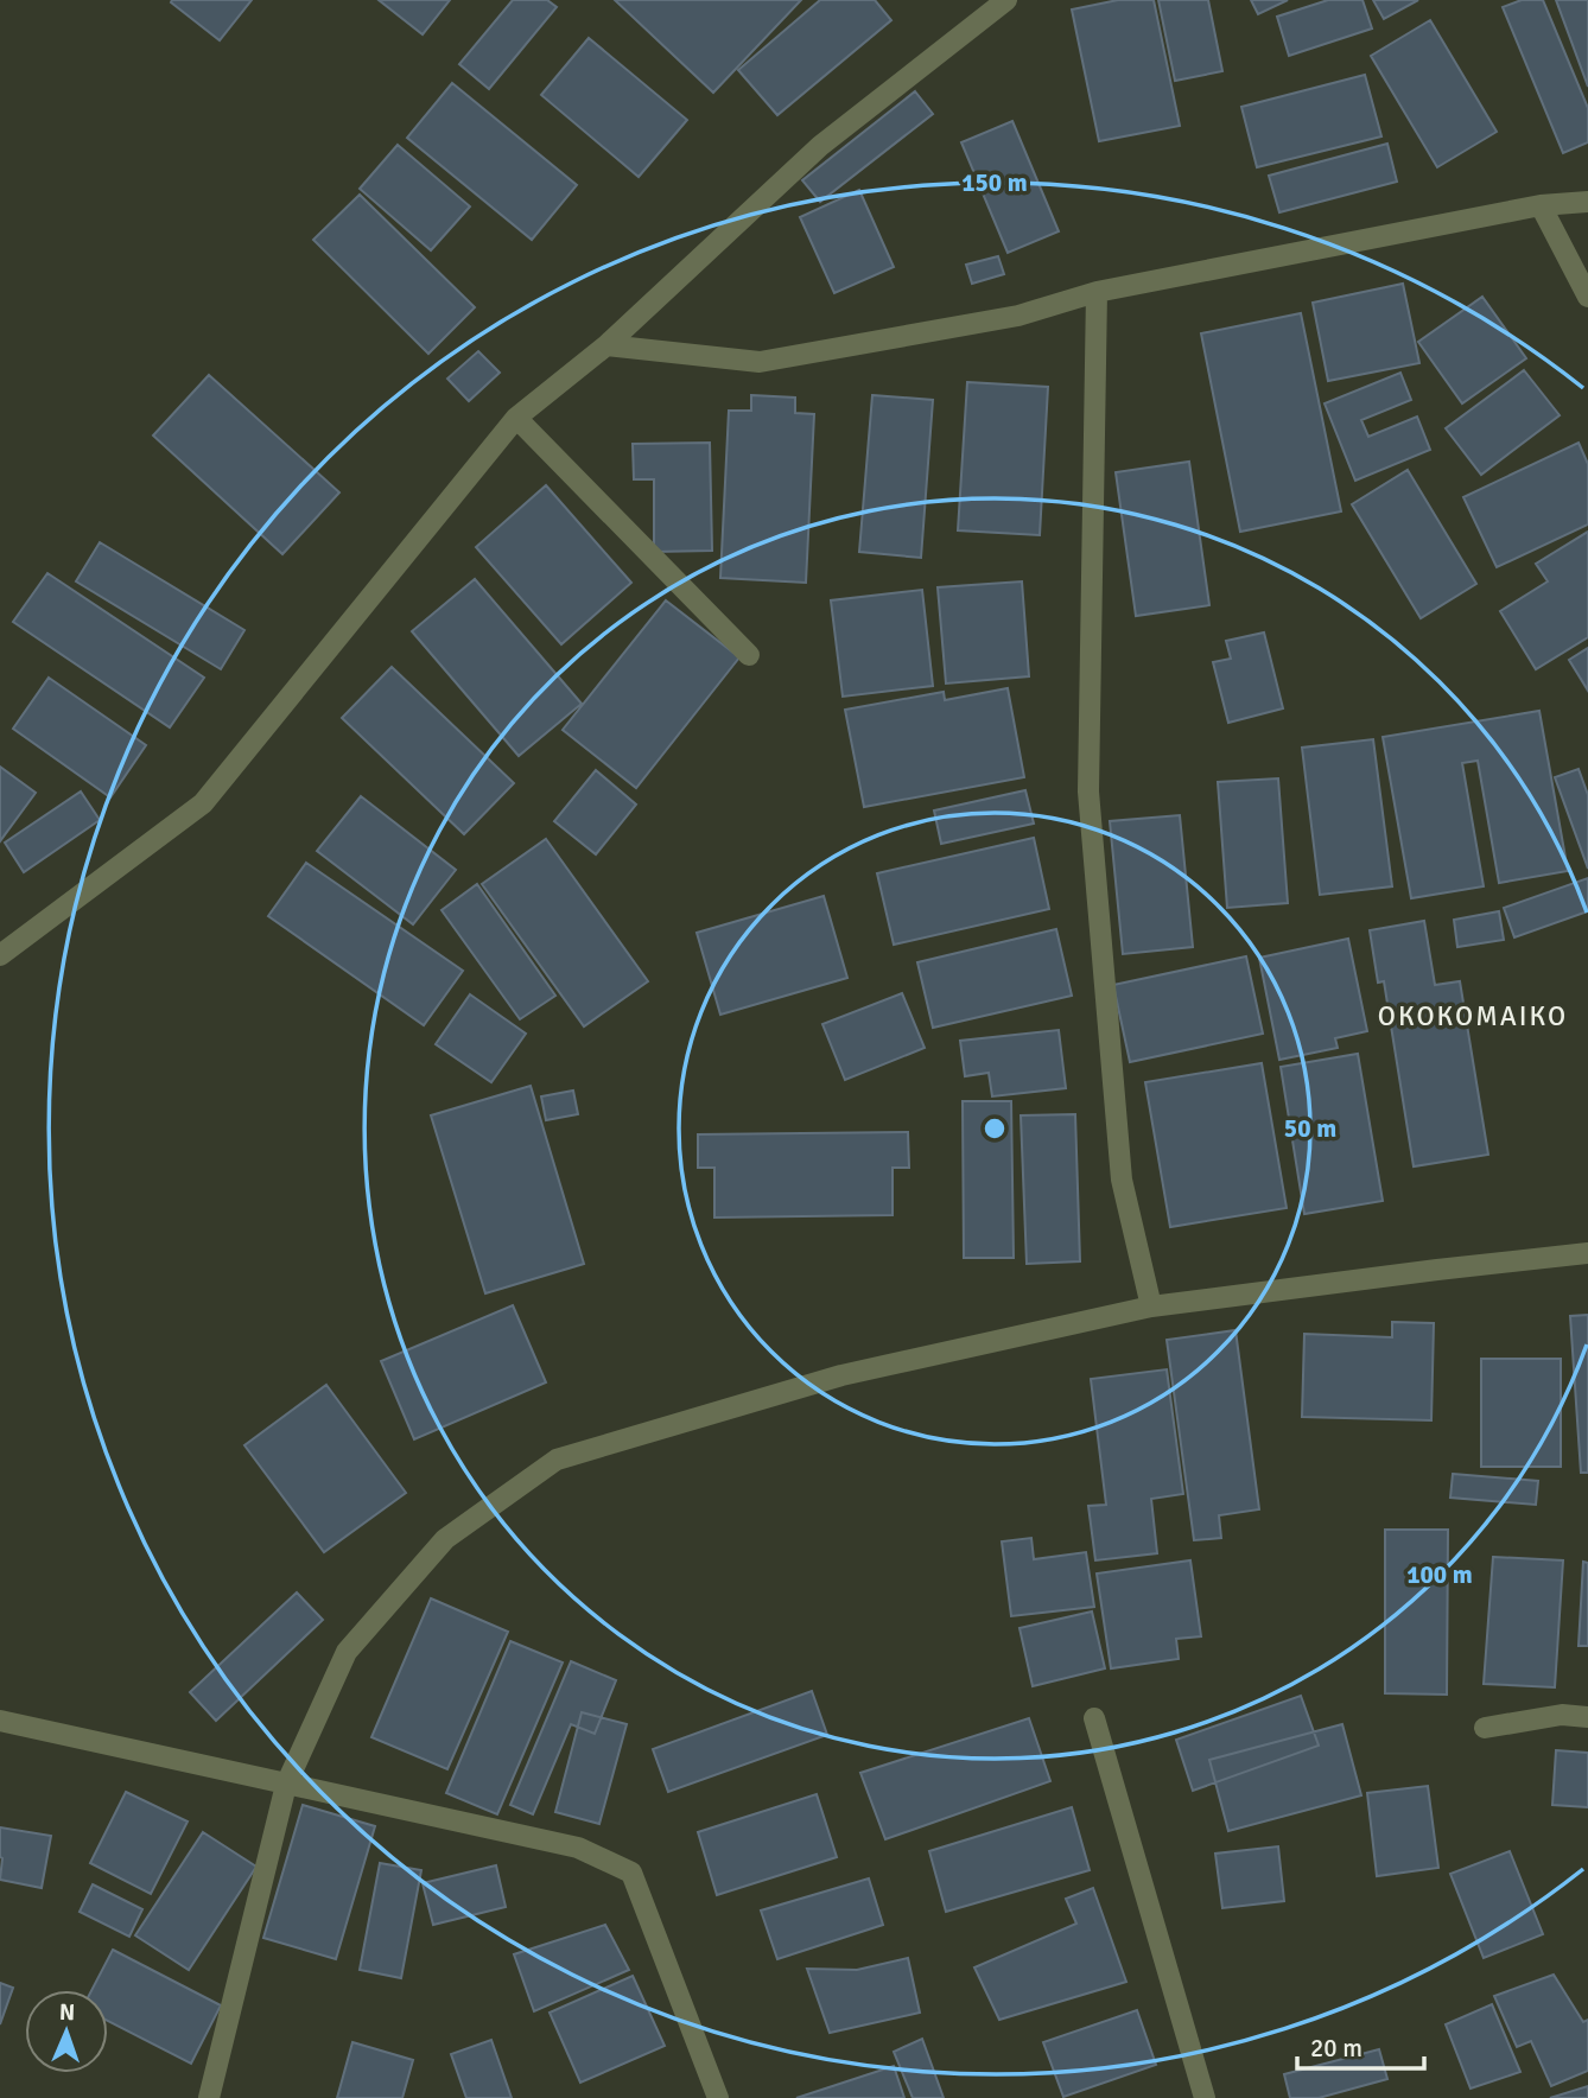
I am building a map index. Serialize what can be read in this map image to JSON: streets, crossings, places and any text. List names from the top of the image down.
{
  "districts": ["OKOKOMAIKO"],
  "scale_bar": "20 m",
  "north": "top",
  "rings": ["150 m", "50 m", "100 m"]
}
